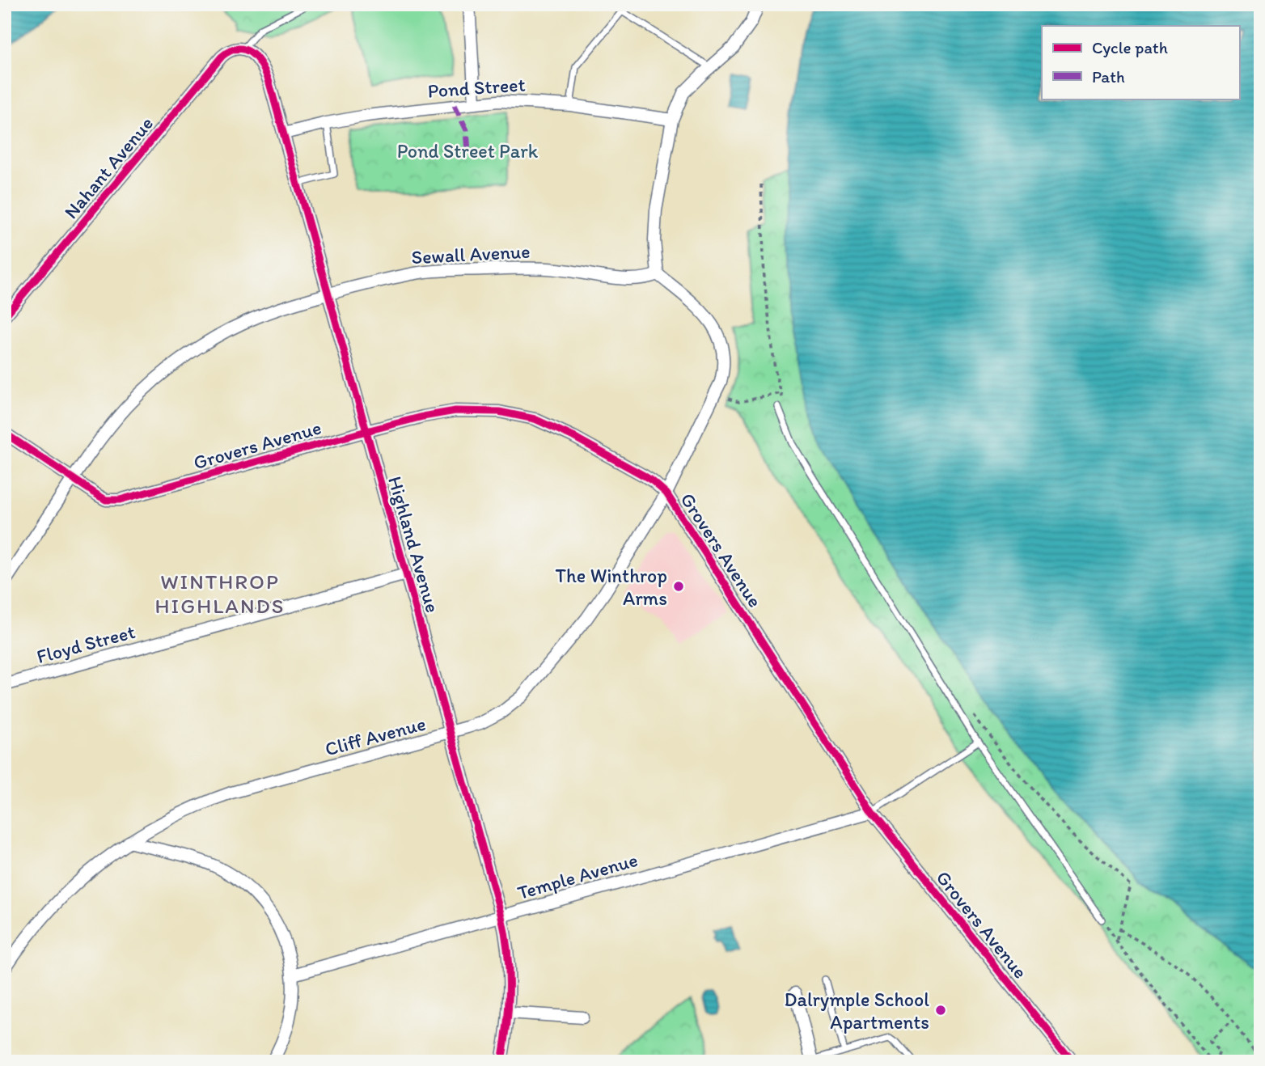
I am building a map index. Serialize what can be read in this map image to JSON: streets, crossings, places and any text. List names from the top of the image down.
{
  "streets": {
    "street": [
      "Pond Street",
      "Nahant Avenue",
      "Sewall Avenue",
      "Grovers Avenue",
      "Highland Avenue",
      "Floyd Street",
      "Cliff Avenue",
      "Temple Avenue"
    ]
  },
  "crossings": [
    ["Pond Street", "Highland Avenue"],
    ["Nahant Avenue", "Highland Avenue"],
    ["Sewall Avenue", "Grovers Avenue"],
    ["Sewall Avenue", "Highland Avenue"],
    ["Sewall Avenue", "Cliff Avenue"],
    ["Grovers Avenue", "Highland Avenue"],
    ["Grovers Avenue", "Cliff Avenue"],
    ["Grovers Avenue", "Temple Avenue"],
    ["Highland Avenue", "Floyd Street"],
    ["Highland Avenue", "Cliff Avenue"],
    ["Highland Avenue", "Temple Avenue"]
  ],
  "districts": ["WINTHROP HIGHLANDS"],
  "parks": ["Pond Street Park"],
  "places": ["The Winthrop Arms", "Dalrymple School Apartments"],
  "legend": ["Cycle path", "Path"]
}
